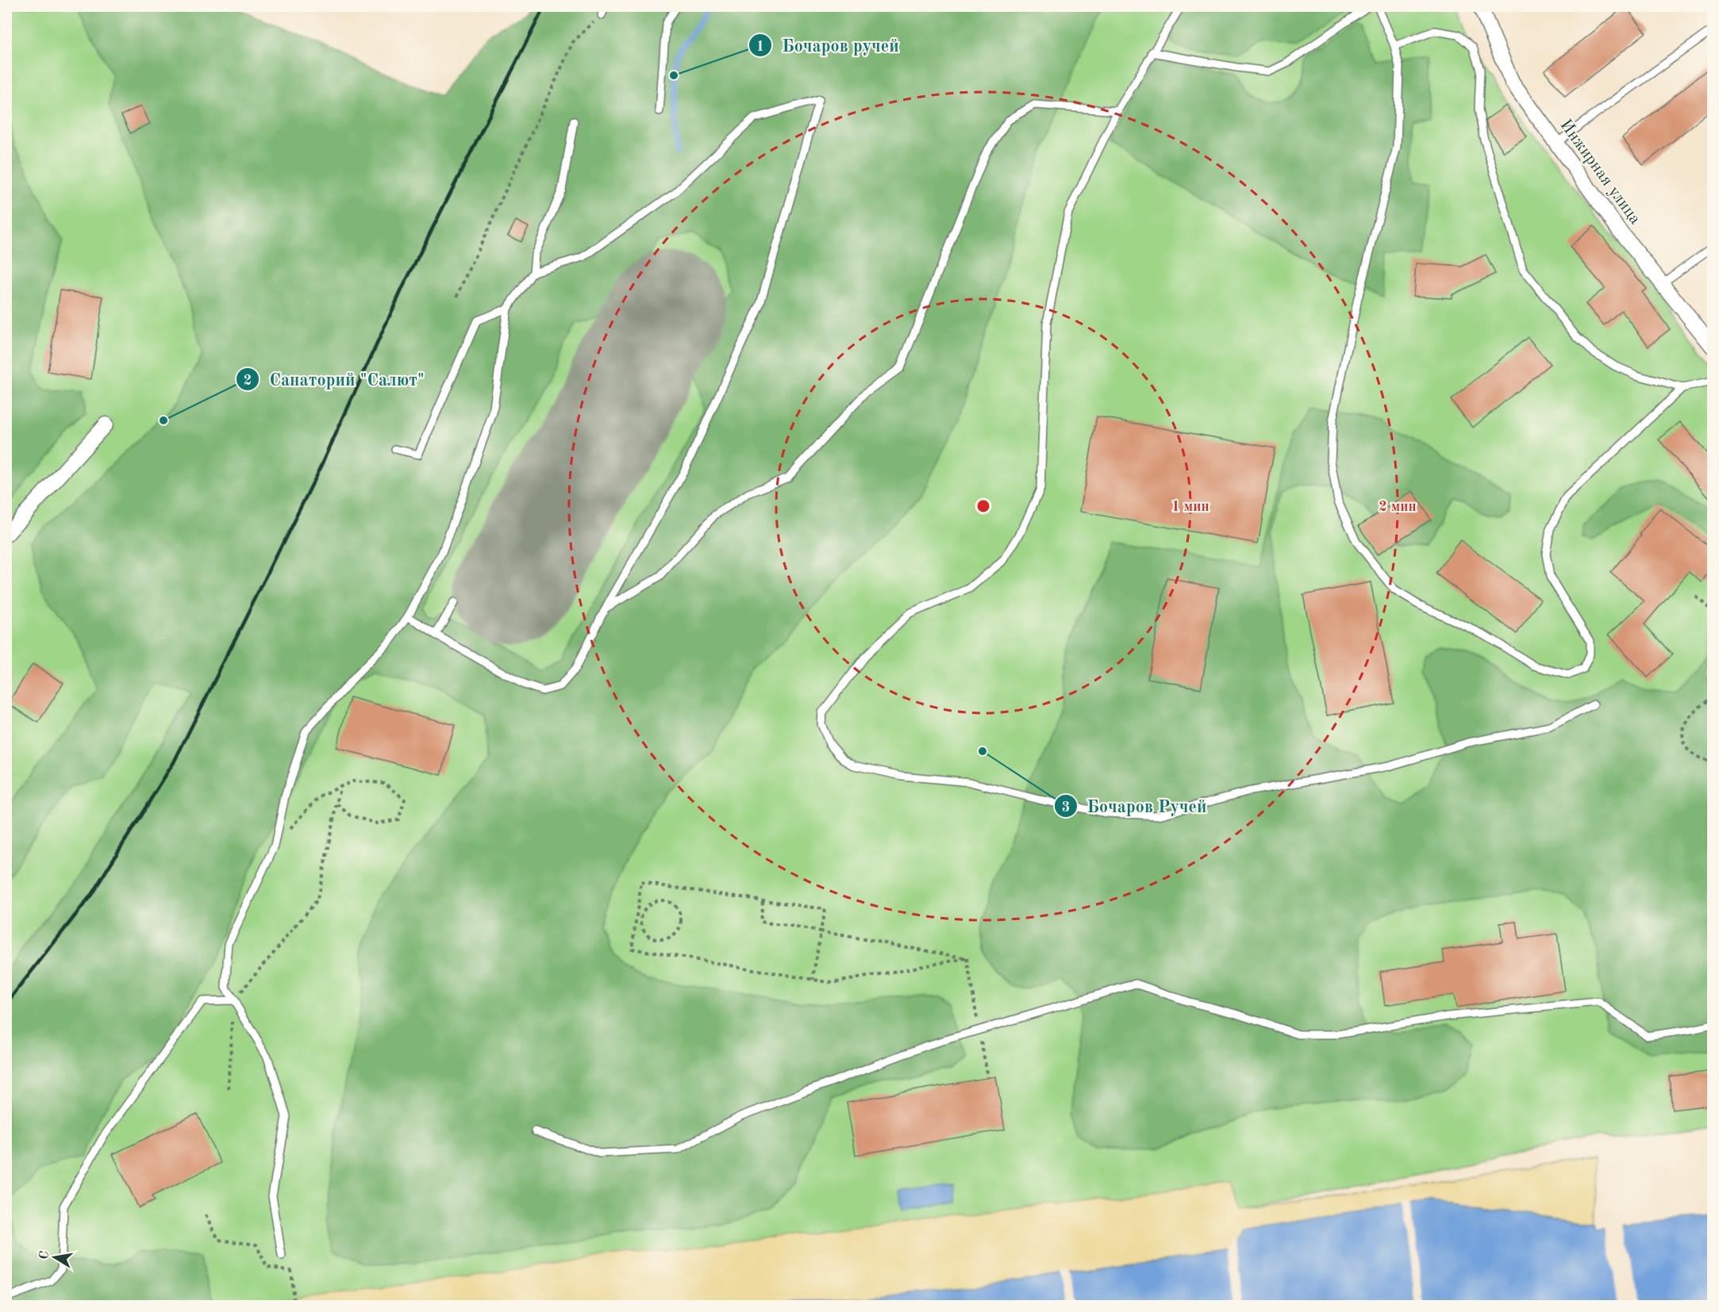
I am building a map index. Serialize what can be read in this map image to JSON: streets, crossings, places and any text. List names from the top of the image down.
{
  "streets": {
    "street": ["Инжирная улица"]
  },
  "places": ["Бочаров ручей", "Санаторий \"Салют\"", "Бочаров Ручей"],
  "north": "left",
  "rings": ["1 мин", "2 мин"]
}
